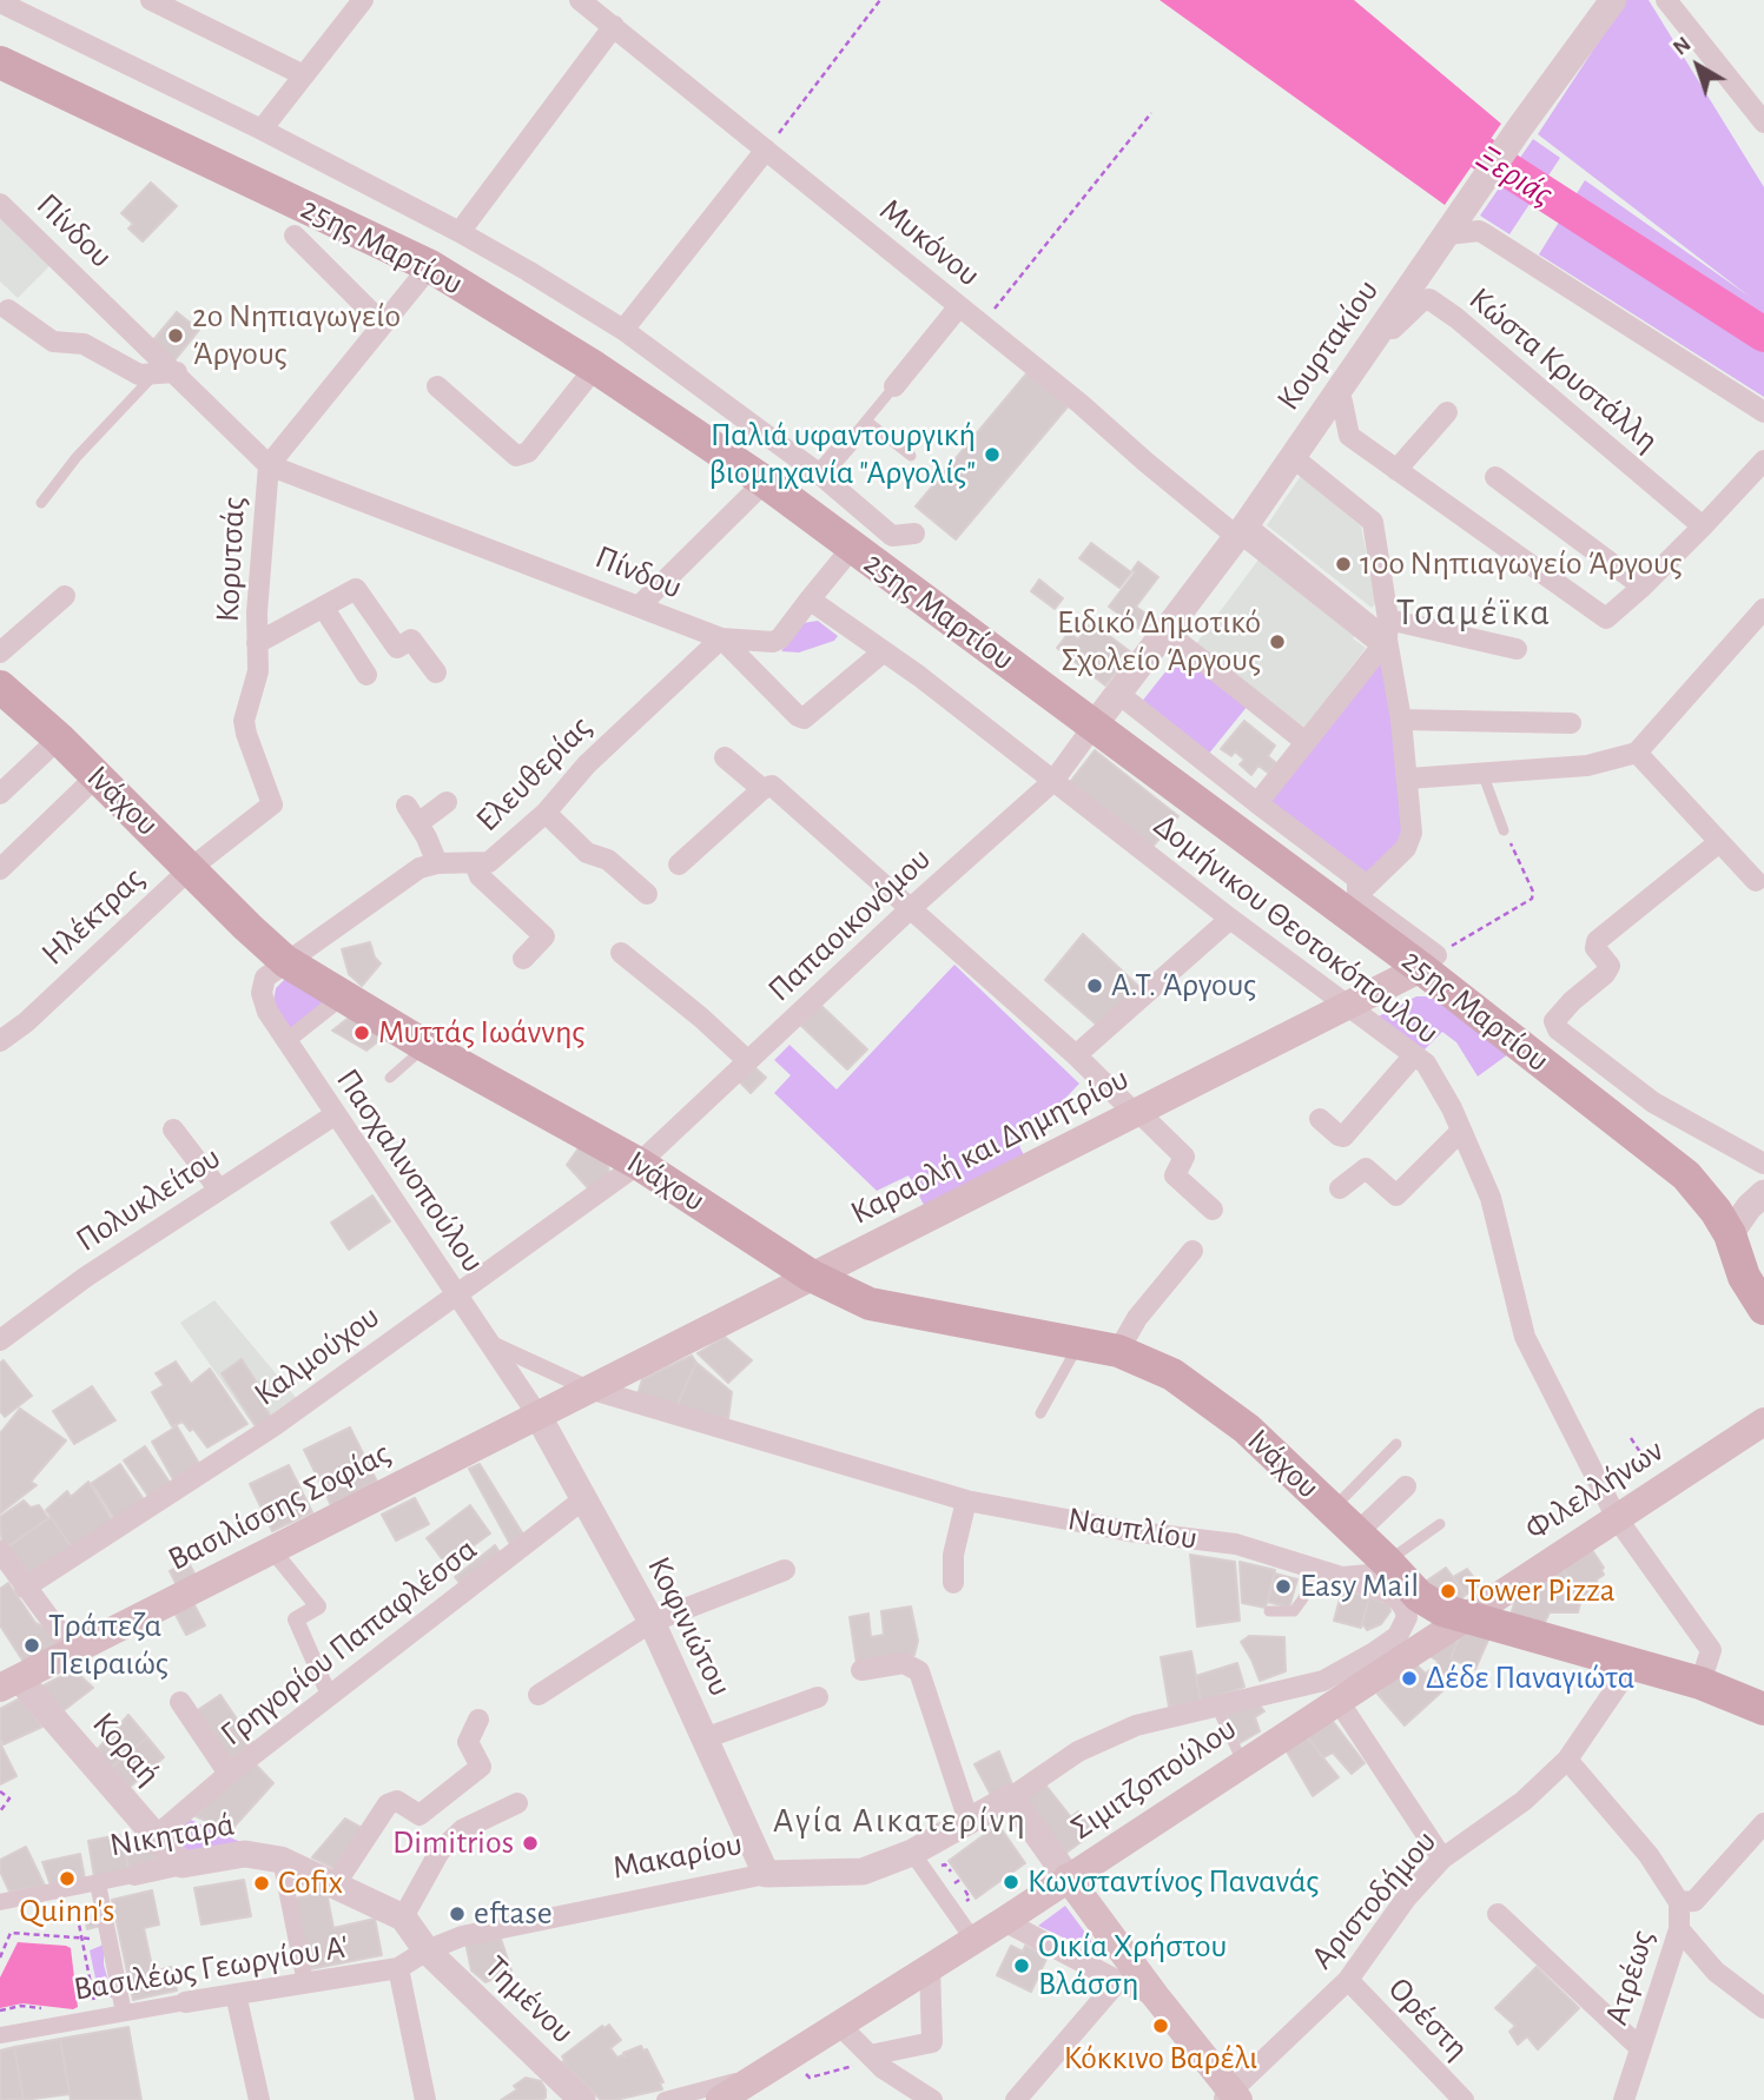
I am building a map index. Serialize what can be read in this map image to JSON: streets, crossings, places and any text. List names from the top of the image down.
{
  "streets": {
    "main road": [
      "25ης Μαρτίου",
      "Ινάχου",
      "Καραολή και Δημητρίου",
      "Φιλελλήνων",
      "Βασιλίσσης Σοφίας",
      "Σιμιτζοπούλου"
    ],
    "street": [
      "Πίνδου",
      "Μυκόνου",
      "Κουρτακίου",
      "Κώστα Κρυστάλλη",
      "Κορυτσάς",
      "Ελευθερίας",
      "Ηλέκτρας",
      "Παπαοικονόμου",
      "Δομήνικου Θεοτοκόπουλου",
      "Πασχαλινοπούλου",
      "Πολυκλείτου",
      "Καλμούχου",
      "Ναυπλίου",
      "Κοφινιώτου",
      "Γρηγορίου Παπαφλέσσα",
      "Κοραή",
      "Νικηταρά",
      "Μακαρίου",
      "Αριστοδήμου",
      "Βασιλέως Γεωργίου Α'",
      "Ατρέως",
      "Τημένου",
      "Ορέστη"
    ]
  },
  "crossings": [
    ["Πίνδου", "Κορυτσάς"],
    ["Πίνδου", "Ελευθερίας"],
    ["Μυκόνου", "Κουρτακίου"],
    ["25ης Μαρτίου", "Κουρτακίου"],
    ["25ης Μαρτίου", "Κορυτσάς"],
    ["25ης Μαρτίου", "Παπαοικονόμου"],
    ["25ης Μαρτίου", "Καραολή και Δημητρίου"],
    ["Κουρτακίου", "Κώστα Κρυστάλλη"],
    ["Κουρτακίου", "Παπαοικονόμου"],
    ["Κορυτσάς", "Ινάχου"],
    ["Κορυτσάς", "Ηλέκτρας"],
    ["Ελευθερίας", "Ινάχου"],
    ["Ελευθερίας", "Πασχαλινοπούλου"],
    ["Ινάχου", "Ηλέκτρας"],
    ["Ινάχου", "Παπαοικονόμου"],
    ["Ινάχου", "Καραολή και Δημητρίου"],
    ["Ινάχου", "Πασχαλινοπούλου"],
    ["Ινάχου", "Καλμούχου"],
    ["Παπαοικονόμου", "Δομήνικου Θεοτοκόπουλου"],
    ["Παπαοικονόμου", "Καλμούχου"],
    ["Δομήνικου Θεοτοκόπουλου", "Καραολή και Δημητρίου"],
    ["Δομήνικου Θεοτοκόπουλου", "Φιλελλήνων"],
    ["Καραολή και Δημητρίου", "Βασιλίσσης Σοφίας"],
    ["Καραολή και Δημητρίου", "Ναυπλίου"],
    ["Πασχαλινοπούλου", "Πολυκλείτου"],
    ["Πασχαλινοπούλου", "Καλμούχου"],
    ["Πασχαλινοπούλου", "Βασιλίσσης Σοφίας"],
    ["Πασχαλινοπούλου", "Ναυπλίου"],
    ["Πασχαλινοπούλου", "Κοφινιώτου"],
    ["Φιλελλήνων", "Σιμιτζοπούλου"],
    ["Βασιλίσσης Σοφίας", "Ναυπλίου"],
    ["Βασιλίσσης Σοφίας", "Κοφινιώτου"],
    ["Βασιλίσσης Σοφίας", "Κοραή"],
    ["Ναυπλίου", "Μακαρίου"],
    ["Κοφινιώτου", "Γρηγορίου Παπαφλέσσα"],
    ["Κοφινιώτου", "Μακαρίου"],
    ["Γρηγορίου Παπαφλέσσα", "Κοραή"],
    ["Κοραή", "Νικηταρά"],
    ["Μακαρίου", "Βασιλέως Γεωργίου Α'"],
    ["Μακαρίου", "Τημένου"],
    ["Αριστοδήμου", "Ατρέως"],
    ["Αριστοδήμου", "Ορέστη"],
    ["Βασιλέως Γεωργίου Α'", "Τημένου"]
  ],
  "districts": ["Τσαμέϊκα", "Αγία Αικατερίνη"],
  "water": ["Ξεριάς"],
  "places": [
    "2ο Νηπιαγωγείο Άργους",
    "Παλιά υφαντουργική βιομηχανία \"Αργολίς\"",
    "10ο Νηπιαγωγείο Άργους",
    "Ειδικό Δημοτικό Σχολείο Άργους",
    "Α.Τ. Άργους",
    "Μυττάς Ιωάννης",
    "Easy Mail",
    "Tower Pizza",
    "Τράπεζα Πειραιώς",
    "Δέδε Παναγιώτα",
    "Dimitrios",
    "Quinn's",
    "Κωνσταντίνος Πανανάς",
    "Cofix",
    "eftase",
    "Οικία Χρήστου Βλάσση",
    "Κόκκινο Βαρέλι"
  ],
  "north": "top left"
}
